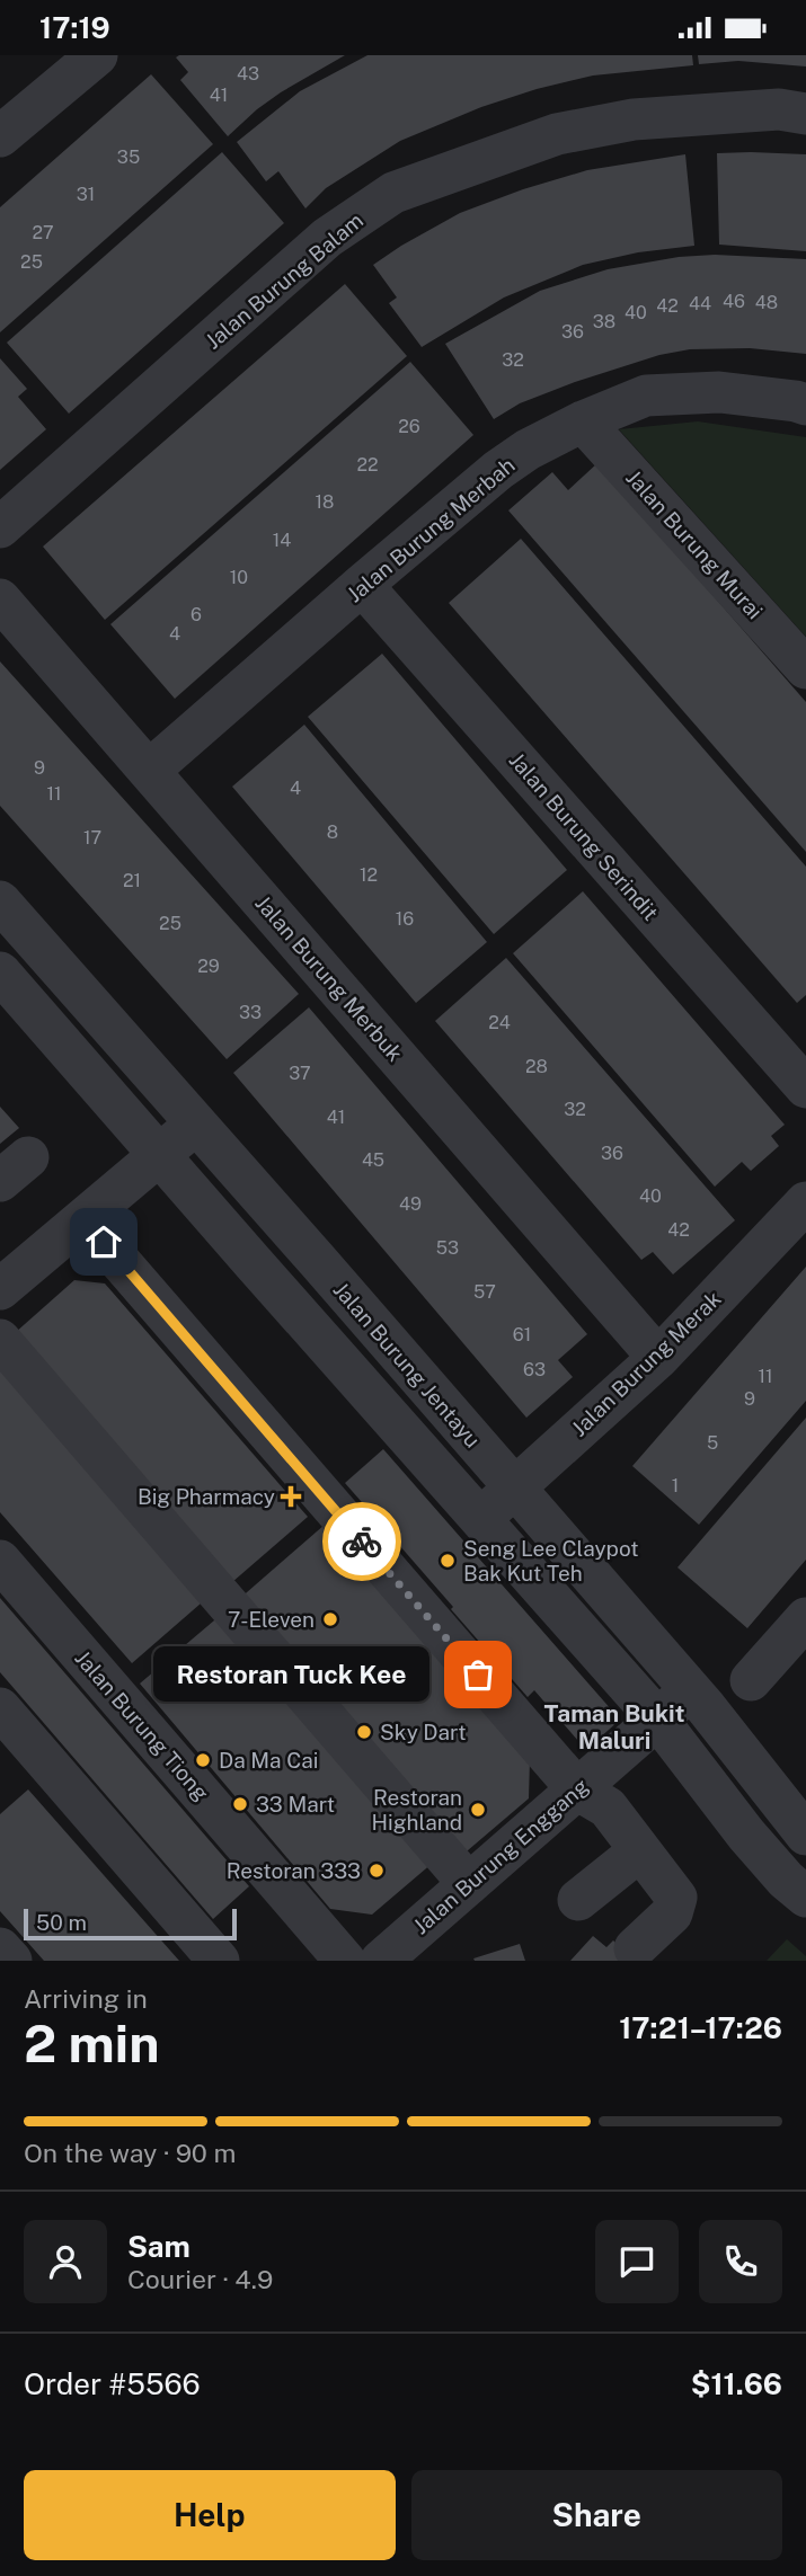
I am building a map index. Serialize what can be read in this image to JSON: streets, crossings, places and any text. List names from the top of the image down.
{
  "streets": {
    "street": [
      "Jalan Burung Balam",
      "Jalan Burung Merbah",
      "Jalan Burung Murai",
      "Jalan Burung Serindit",
      "Jalan Burung Merbuk",
      "Jalan Burung Merak",
      "Jalan Burung Jentayu",
      "Jalan Burung Tiong",
      "Jalan Burung Enggang"
    ]
  },
  "crossings": [
    ["Jalan Burung Merbah", "Jalan Burung Murai"],
    ["Jalan Burung Merbah", "Jalan Burung Serindit"],
    ["Jalan Burung Merbah", "Jalan Burung Merbuk"],
    ["Jalan Burung Merbuk", "Jalan Burung Merak"],
    ["Jalan Burung Merak", "Jalan Burung Jentayu"],
    ["Jalan Burung Jentayu", "Jalan Burung Enggang"]
  ],
  "districts": ["Taman Bukit Maluri"],
  "places": {
    "health": ["Big Pharmacy"],
    "other": [
      "Seng Lee Claypot Bak Kut Teh",
      "7-Eleven",
      "Restoran Tuck Kee",
      "Sky Dart",
      "Da Ma Cai",
      "33 Mart",
      "Restoran Highland",
      "Restoran 333"
    ]
  },
  "house_numbers": [
    "43",
    "41",
    "35",
    "31",
    "27",
    "25",
    "46",
    "48",
    "44",
    "42",
    "40",
    "38",
    "36",
    "32",
    "26",
    "22",
    "18",
    "14",
    "10",
    "6",
    "4",
    "9",
    "4",
    "11",
    "8",
    "17",
    "12",
    "21",
    "16",
    "25",
    "29",
    "33",
    "24",
    "28",
    "37",
    "32",
    "41",
    "36",
    "45",
    "40",
    "49",
    "42",
    "53",
    "57",
    "61",
    "63",
    "11",
    "9",
    "5",
    "1"
  ],
  "scale_bar": "50 m",
  "page": {
    "status": "17:19",
    "bubble": "Restoran Tuck Kee",
    "scale": "50 m",
    "heading": ["2 min", "Arriving in", "17:21–17:26"],
    "panel": [
      "Sam",
      "Courier · 4.9",
      "Order #5566",
      "$11.66"
    ],
    "bar": "On the way · 90 m",
    "buttons": ["Help", "Share"]
  }
}
